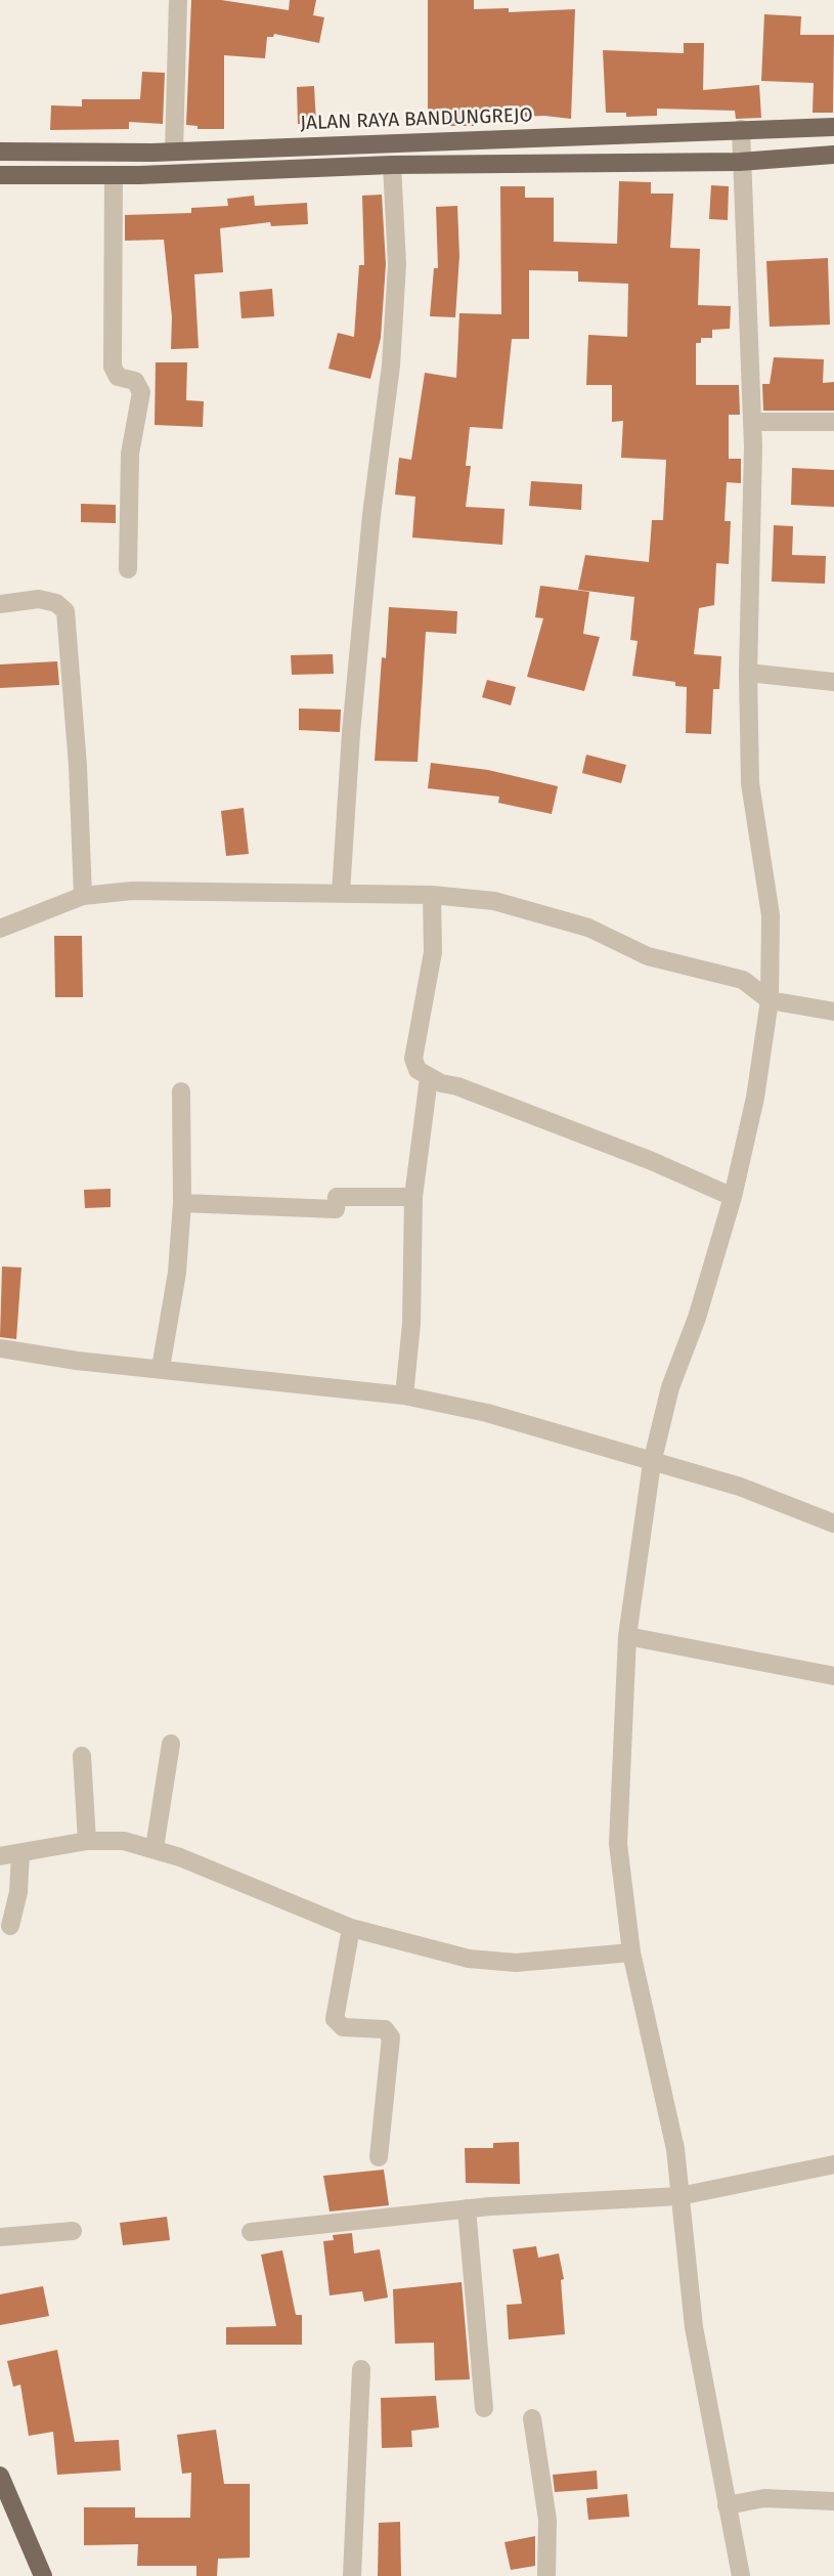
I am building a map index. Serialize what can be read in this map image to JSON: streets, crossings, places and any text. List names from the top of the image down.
{
  "streets": {
    "main road": ["JALAN RAYA BANDUNGREJO"]
  }
}
